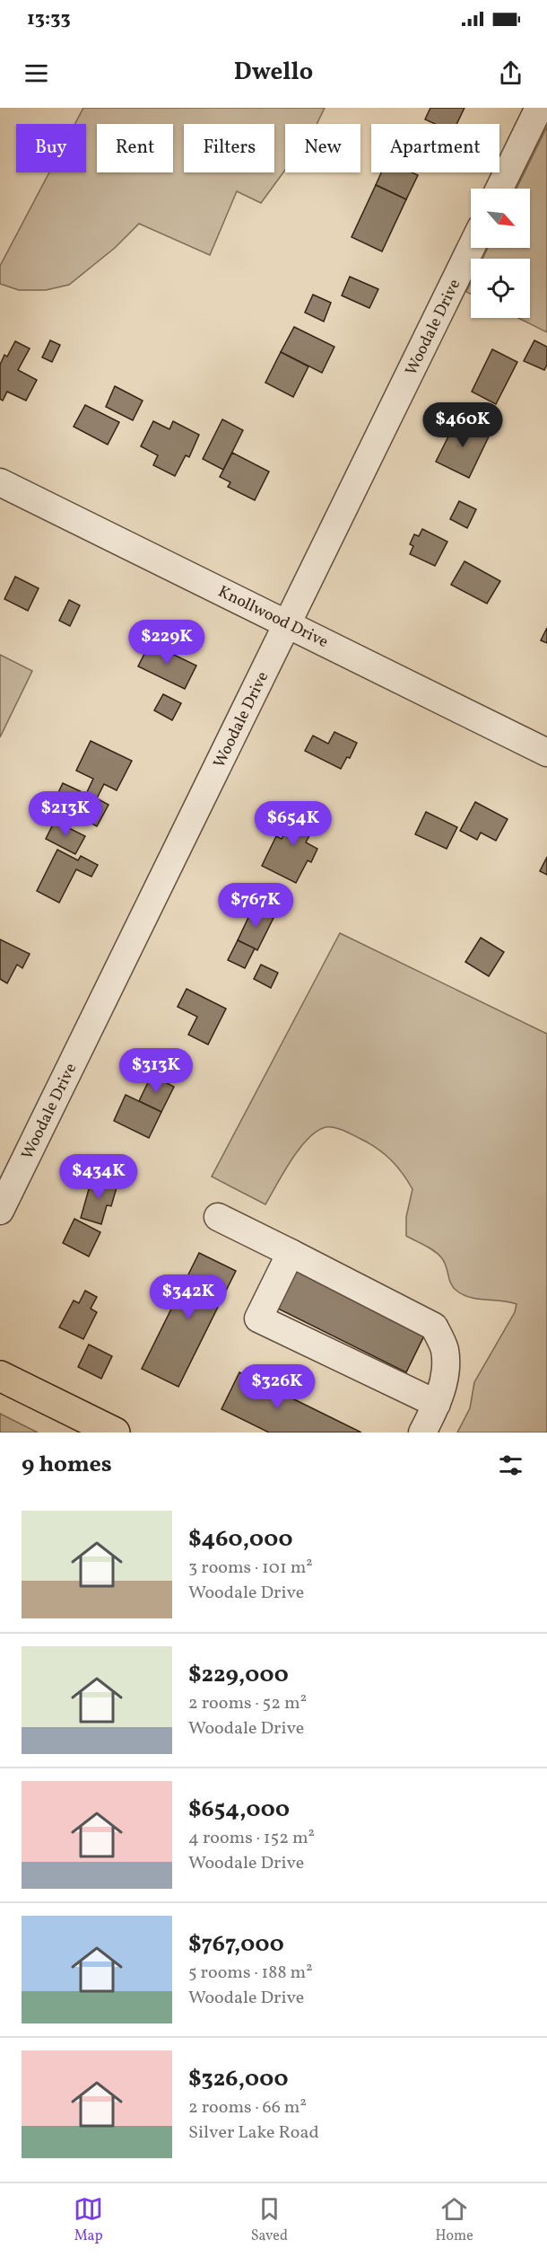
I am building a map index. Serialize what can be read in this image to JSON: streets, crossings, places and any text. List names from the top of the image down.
{
  "streets": {
    "street": ["Woodale Drive", "Knollwood Drive"]
  },
  "crossings": [
    ["Woodale Drive", "Knollwood Drive"]
  ],
  "north": "bottom right",
  "page": {
    "status": "13:33",
    "header": "Dwello",
    "chip": [
      "Buy",
      "Rent",
      "Filters",
      "New",
      "Apartment"
    ],
    "price": [
      "$460K",
      "$229K",
      "$213K",
      "$654K",
      "$767K",
      "$313K",
      "$434K",
      "$342K",
      "$326K"
    ],
    "heading": "9 homes",
    "list": [
      {
        "name": "$460,000",
        "note": "3 rooms · 101 m² · Woodale Drive"
      },
      {
        "name": "$229,000",
        "note": "2 rooms · 52 m² · Woodale Drive"
      },
      {
        "name": "$654,000",
        "note": "4 rooms · 152 m² · Woodale Drive"
      },
      {
        "name": "$767,000",
        "note": "5 rooms · 188 m² · Woodale Drive"
      },
      {
        "name": "$326,000",
        "note": "2 rooms · 66 m² · Silver Lake Road"
      }
    ],
    "tabs": ["Map", "Saved", "Home"]
  }
}
